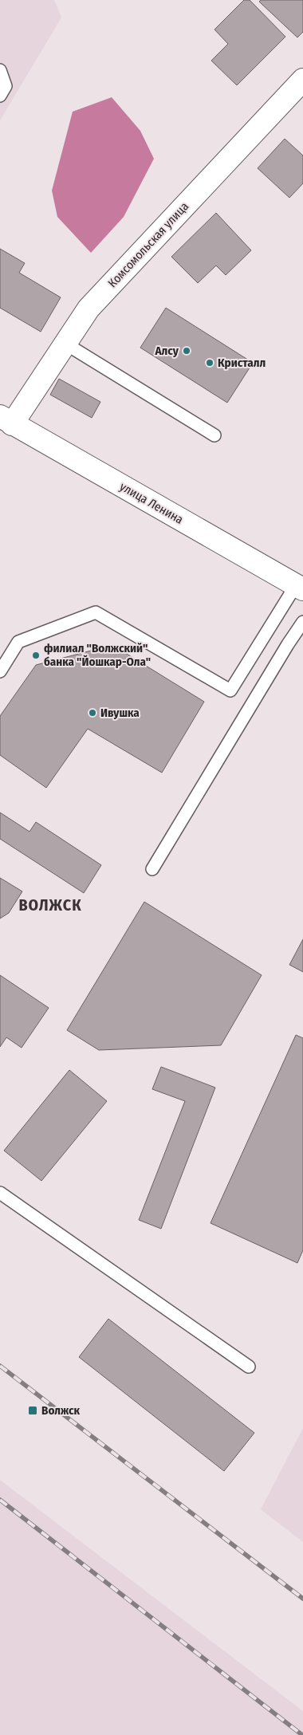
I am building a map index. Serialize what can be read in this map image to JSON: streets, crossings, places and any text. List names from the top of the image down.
{
  "streets": {
    "street": ["Комсомольская улица", "улица Ленина"]
  },
  "crossings": [
    ["Комсомольская улица", "улица Ленина"]
  ],
  "districts": ["ВОЛЖСК"],
  "places": {
    "other": [
      "Алсу",
      "Кристалл",
      "филиал \"Волжский\" банка \"Йошкар-Ола\"",
      "Ивушка"
    ],
    "transit": ["Волжск"]
  }
}
